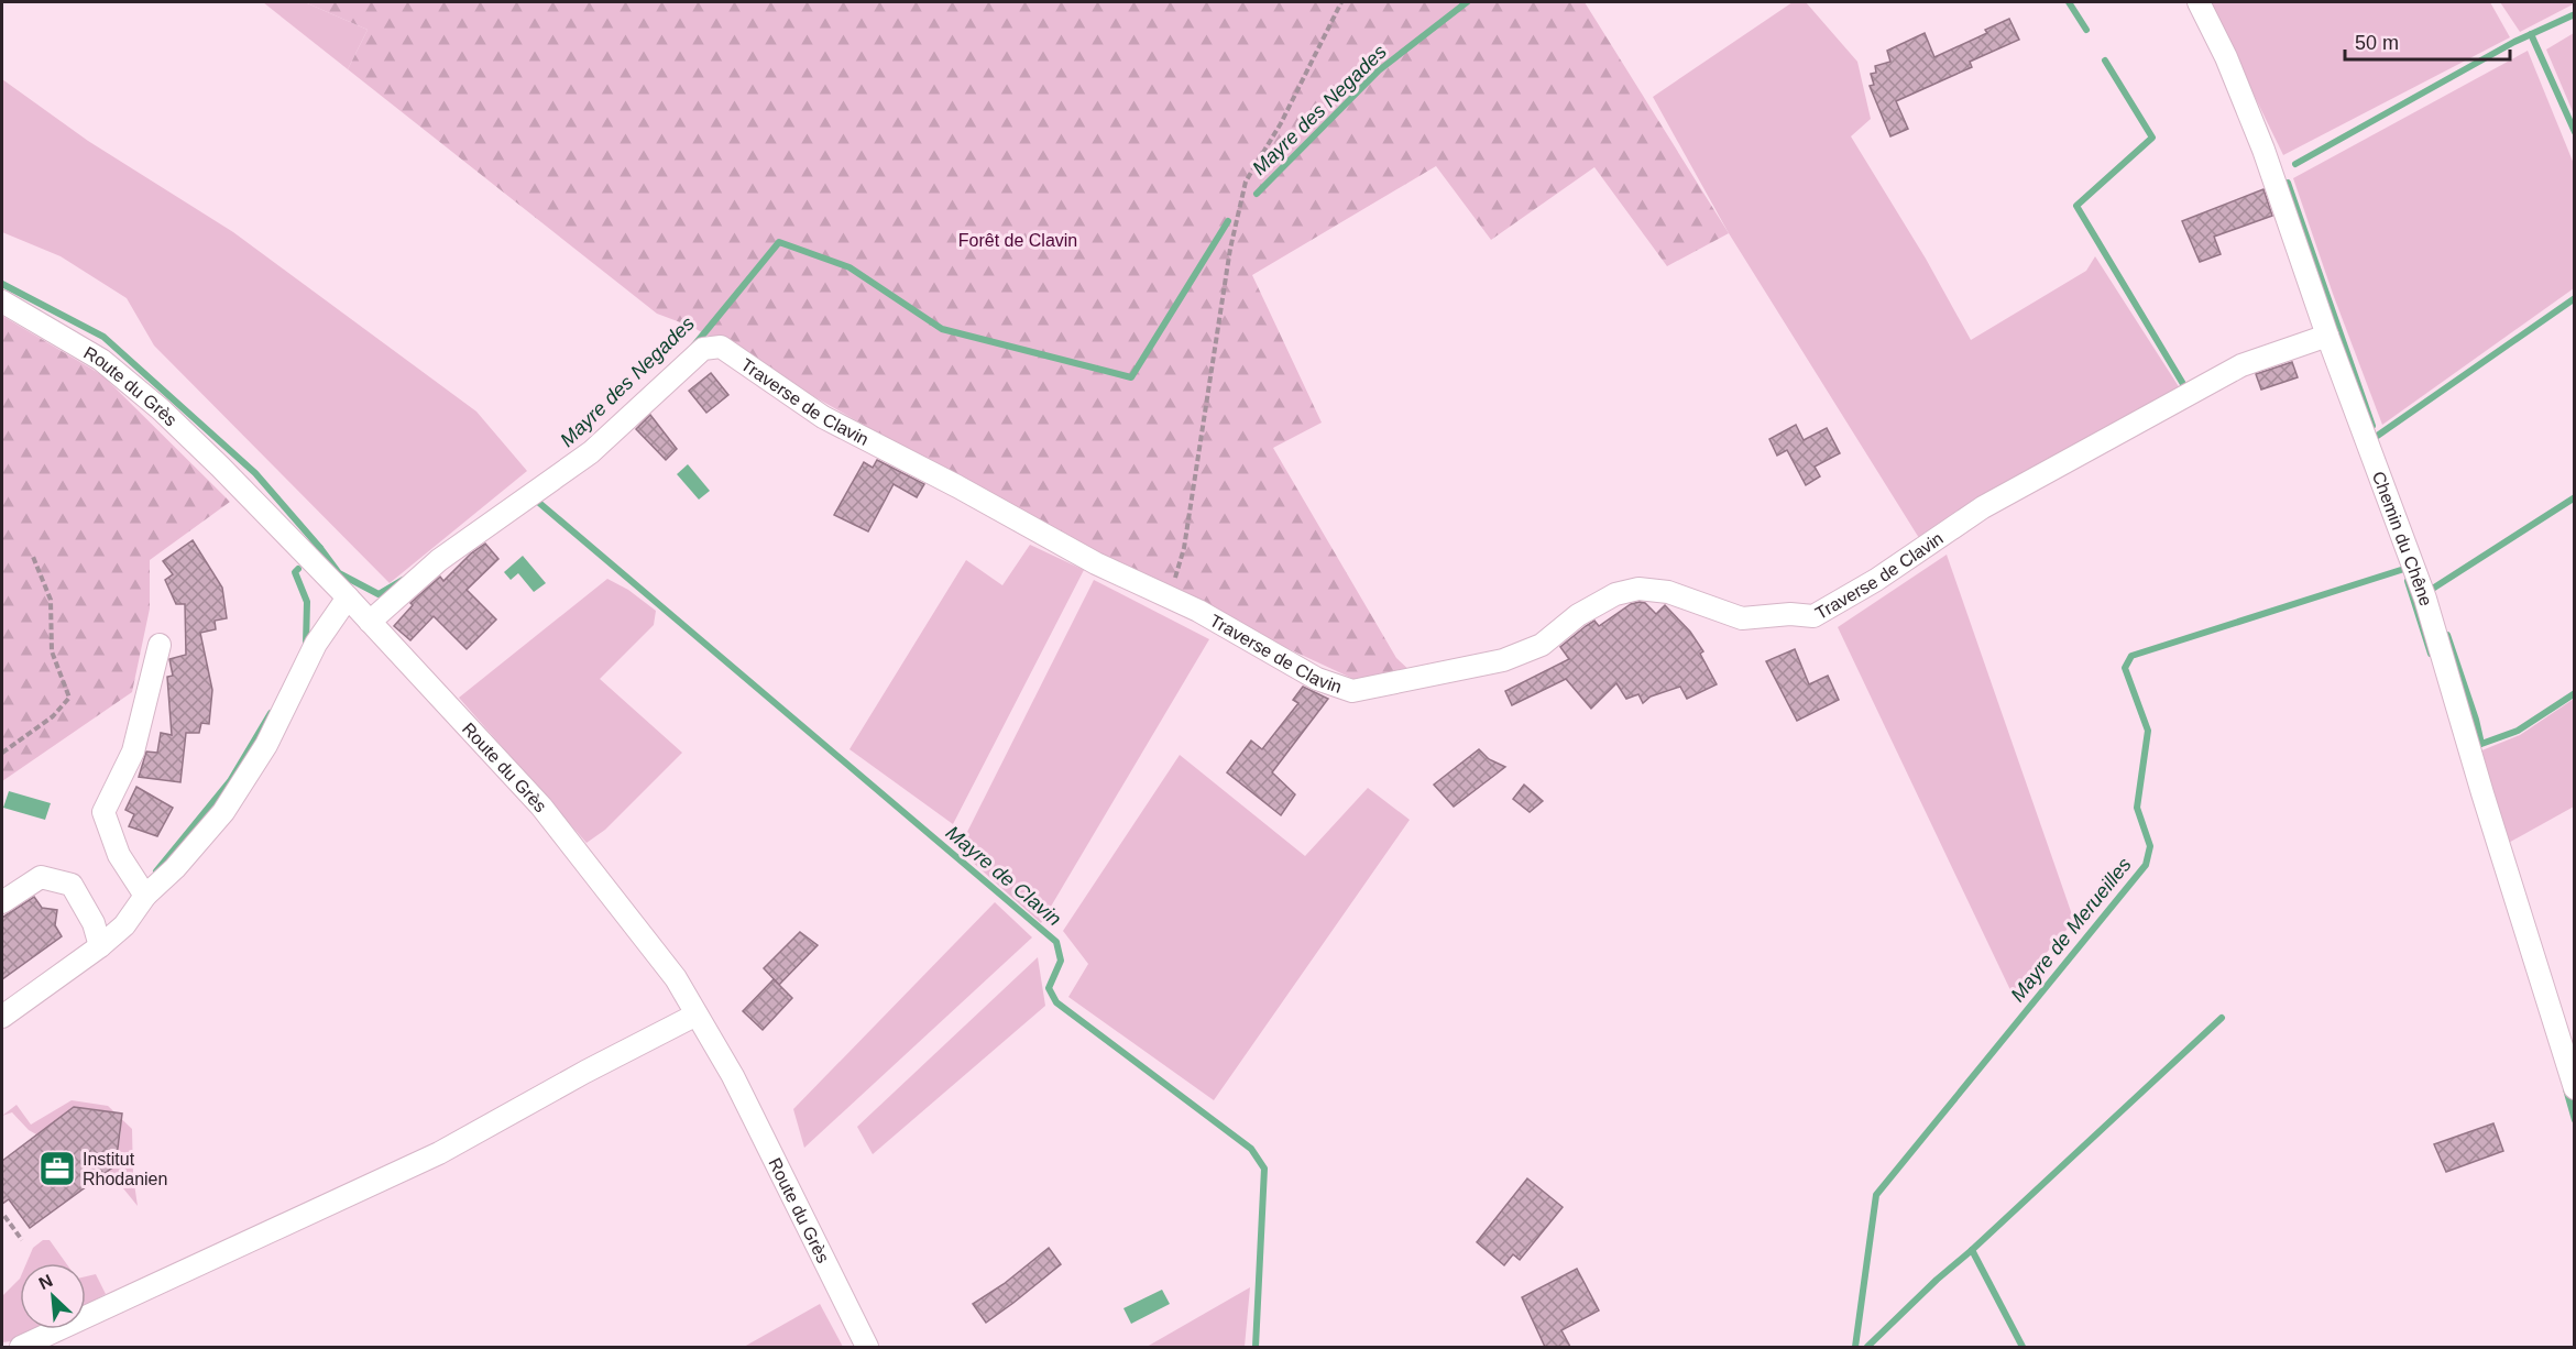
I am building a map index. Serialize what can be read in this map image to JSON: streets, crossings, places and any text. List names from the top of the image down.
{
  "streets": {
    "street": ["Route du Grès", "Traverse de Clavin", "Chemin du Chêne"]
  },
  "crossings": [
    ["Route du Grès", "Traverse de Clavin"],
    ["Traverse de Clavin", "Chemin du Chêne"]
  ],
  "water": ["Mayre des Negades", "Mayre de Clavin", "Mayre de Merueilles"],
  "parks": ["Forêt de Clavin"],
  "places": {
    "office": ["Institut Rhodanien"]
  },
  "scale_bar": "50 m",
  "north": "top left"
}
